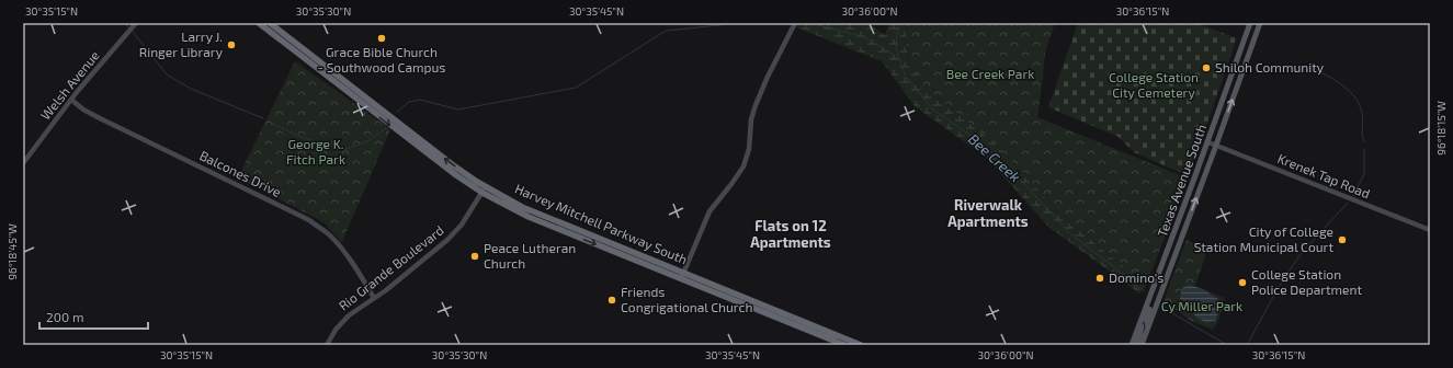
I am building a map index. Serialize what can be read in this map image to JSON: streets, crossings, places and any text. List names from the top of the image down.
{
  "streets": {
    "highway": ["Harvey Mitchell Parkway South"],
    "main road": ["Texas Avenue South"],
    "street": [
      "Welsh Avenue",
      "Balcones Drive",
      "Krenek Tap Road",
      "Rio Grande Boulevard"
    ]
  },
  "crossings": [
    ["Welsh Avenue", "Balcones Drive"],
    ["Balcones Drive", "Rio Grande Boulevard"],
    ["Krenek Tap Road", "Texas Avenue South"],
    ["Harvey Mitchell Parkway South", "Rio Grande Boulevard"]
  ],
  "districts": ["Riverwalk Apartments", "Flats on 12 Apartments"],
  "water": ["Bee Creek"],
  "parks": [
    "Bee Creek Park",
    "College Station City Cemetery",
    "George K. Fitch Park",
    "Cy Miller Park"
  ],
  "places": [
    "Grace Bible Church - Southwood Campus",
    "Larry J. Ringer Library",
    "Shiloh Community",
    "City of College Station Municipal Court",
    "Peace Lutheran Church",
    "Domino's",
    "College Station Police Department",
    "Friends Congrigational Church"
  ],
  "scale_bar": "200 m",
  "coordinates": [
    "30°35'15\"N",
    "30°35'30\"N",
    "30°35'45\"N",
    "30°36'00\"N",
    "30°36'15\"N",
    "96°18'15\"W",
    "96°18'45\"W"
  ]
}
